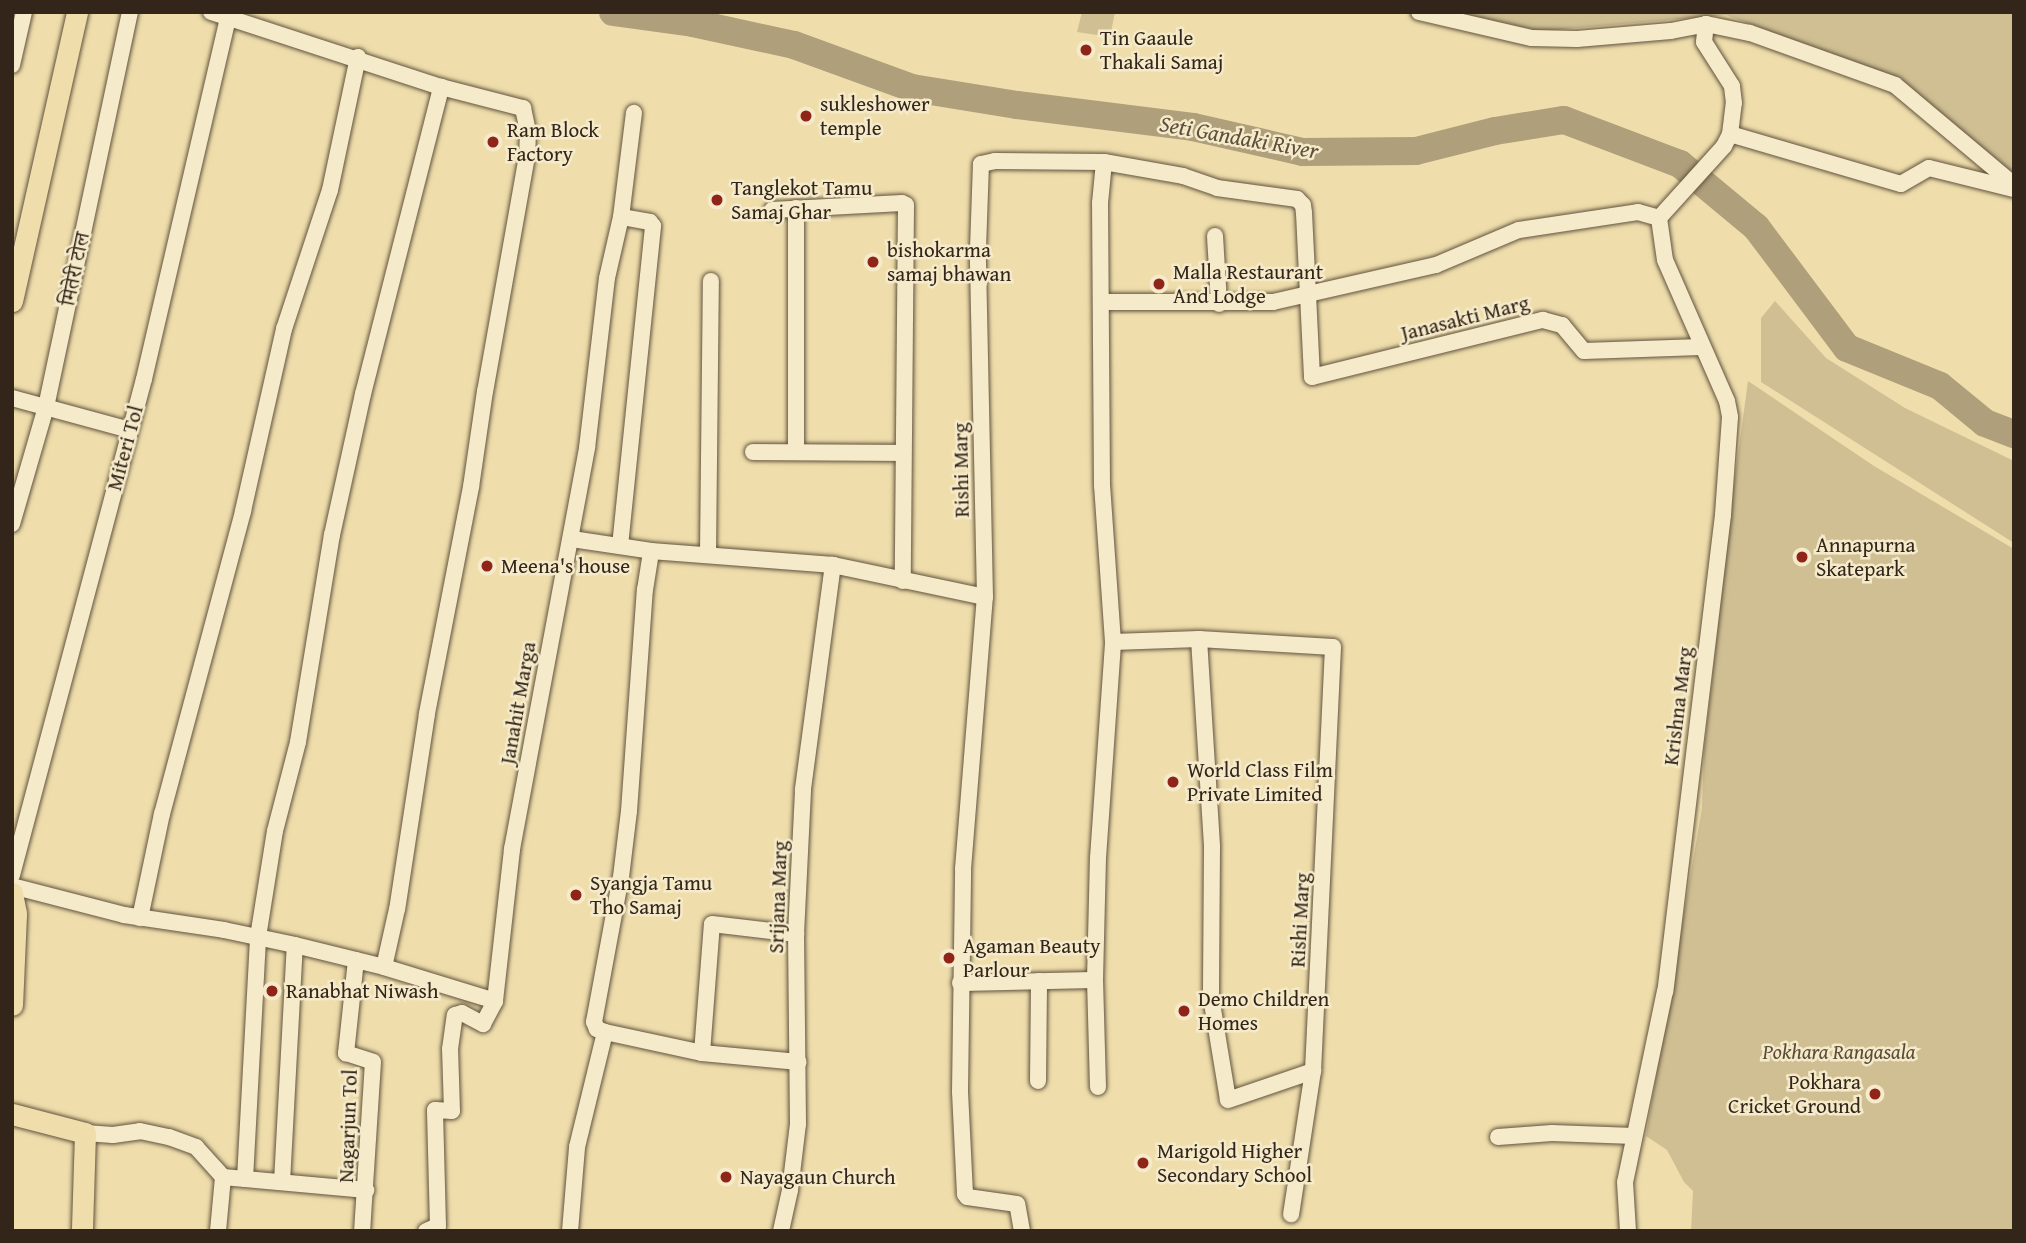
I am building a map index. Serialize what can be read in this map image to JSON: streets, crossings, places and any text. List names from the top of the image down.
{
  "streets": {
    "street": [
      "मितेरी टोल",
      "Janasakti Marg",
      "Miteri Tol",
      "Rishi Marg",
      "Janahit Marga",
      "Krishna Marg",
      "Srijana Marg",
      "Nagarjun Tol"
    ]
  },
  "crossings": [
    ["Janasakti Marg", "Krishna Marg"]
  ],
  "water": ["Seti Gandaki River"],
  "parks": ["Pokhara Rangasala"],
  "places": [
    "Tin Gaaule Thakali Samaj",
    "sukleshower temple",
    "Ram Block Factory",
    "Tanglekot Tamu Samaj Ghar",
    "bishokarma samaj bhawan",
    "Malla Restaurant And Lodge",
    "Annapurna Skatepark",
    "Meena's house",
    "World Class Film Private Limited",
    "Syangja Tamu Tho Samaj",
    "Agaman Beauty Parlour",
    "Ranabhat Niwash",
    "Demo Children Homes",
    "Pokhara Cricket Ground",
    "Marigold Higher Secondary School",
    "Nayagaun Church"
  ]
}
